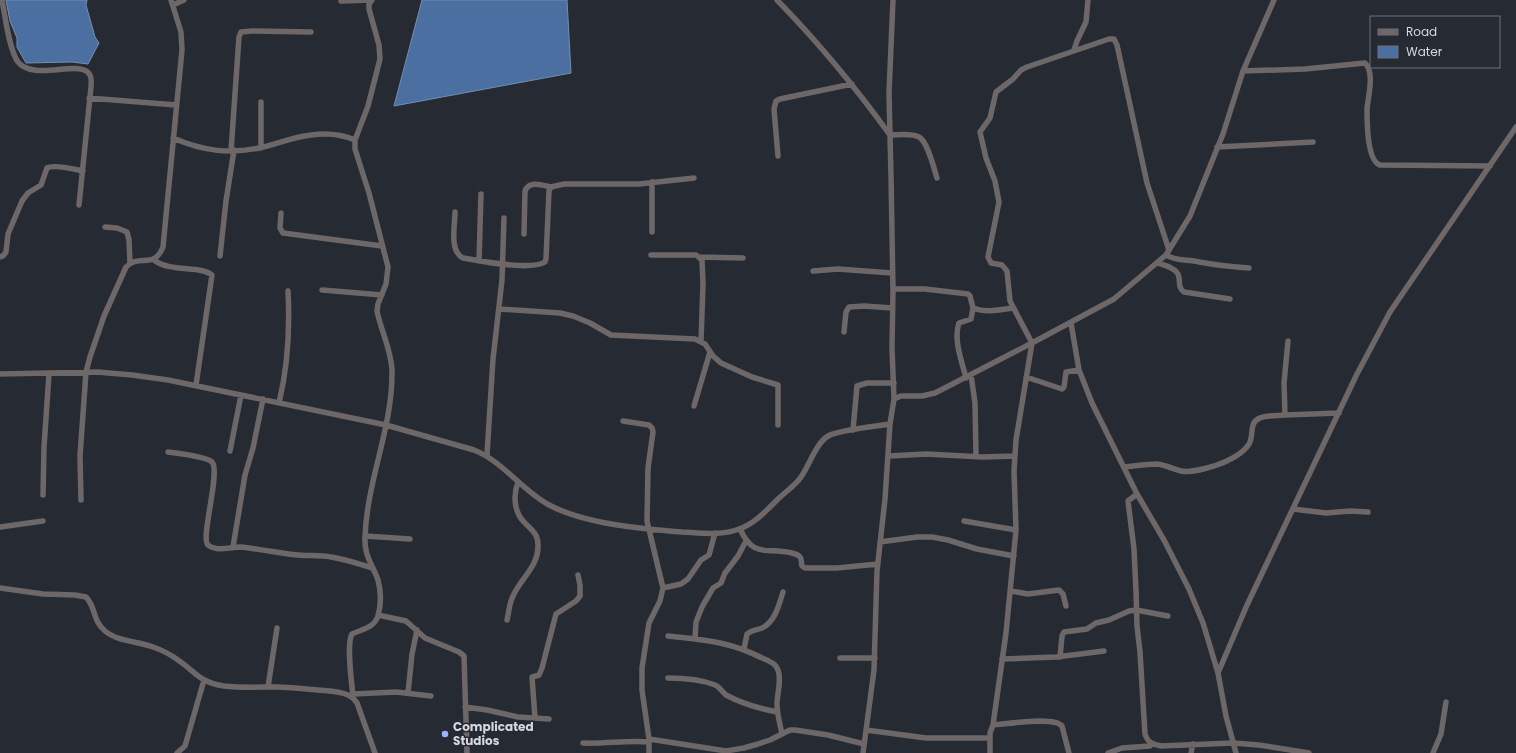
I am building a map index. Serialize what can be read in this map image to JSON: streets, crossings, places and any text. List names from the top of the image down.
{
  "places": ["Complicated Studios"],
  "legend": ["Road", "Water"]
}
